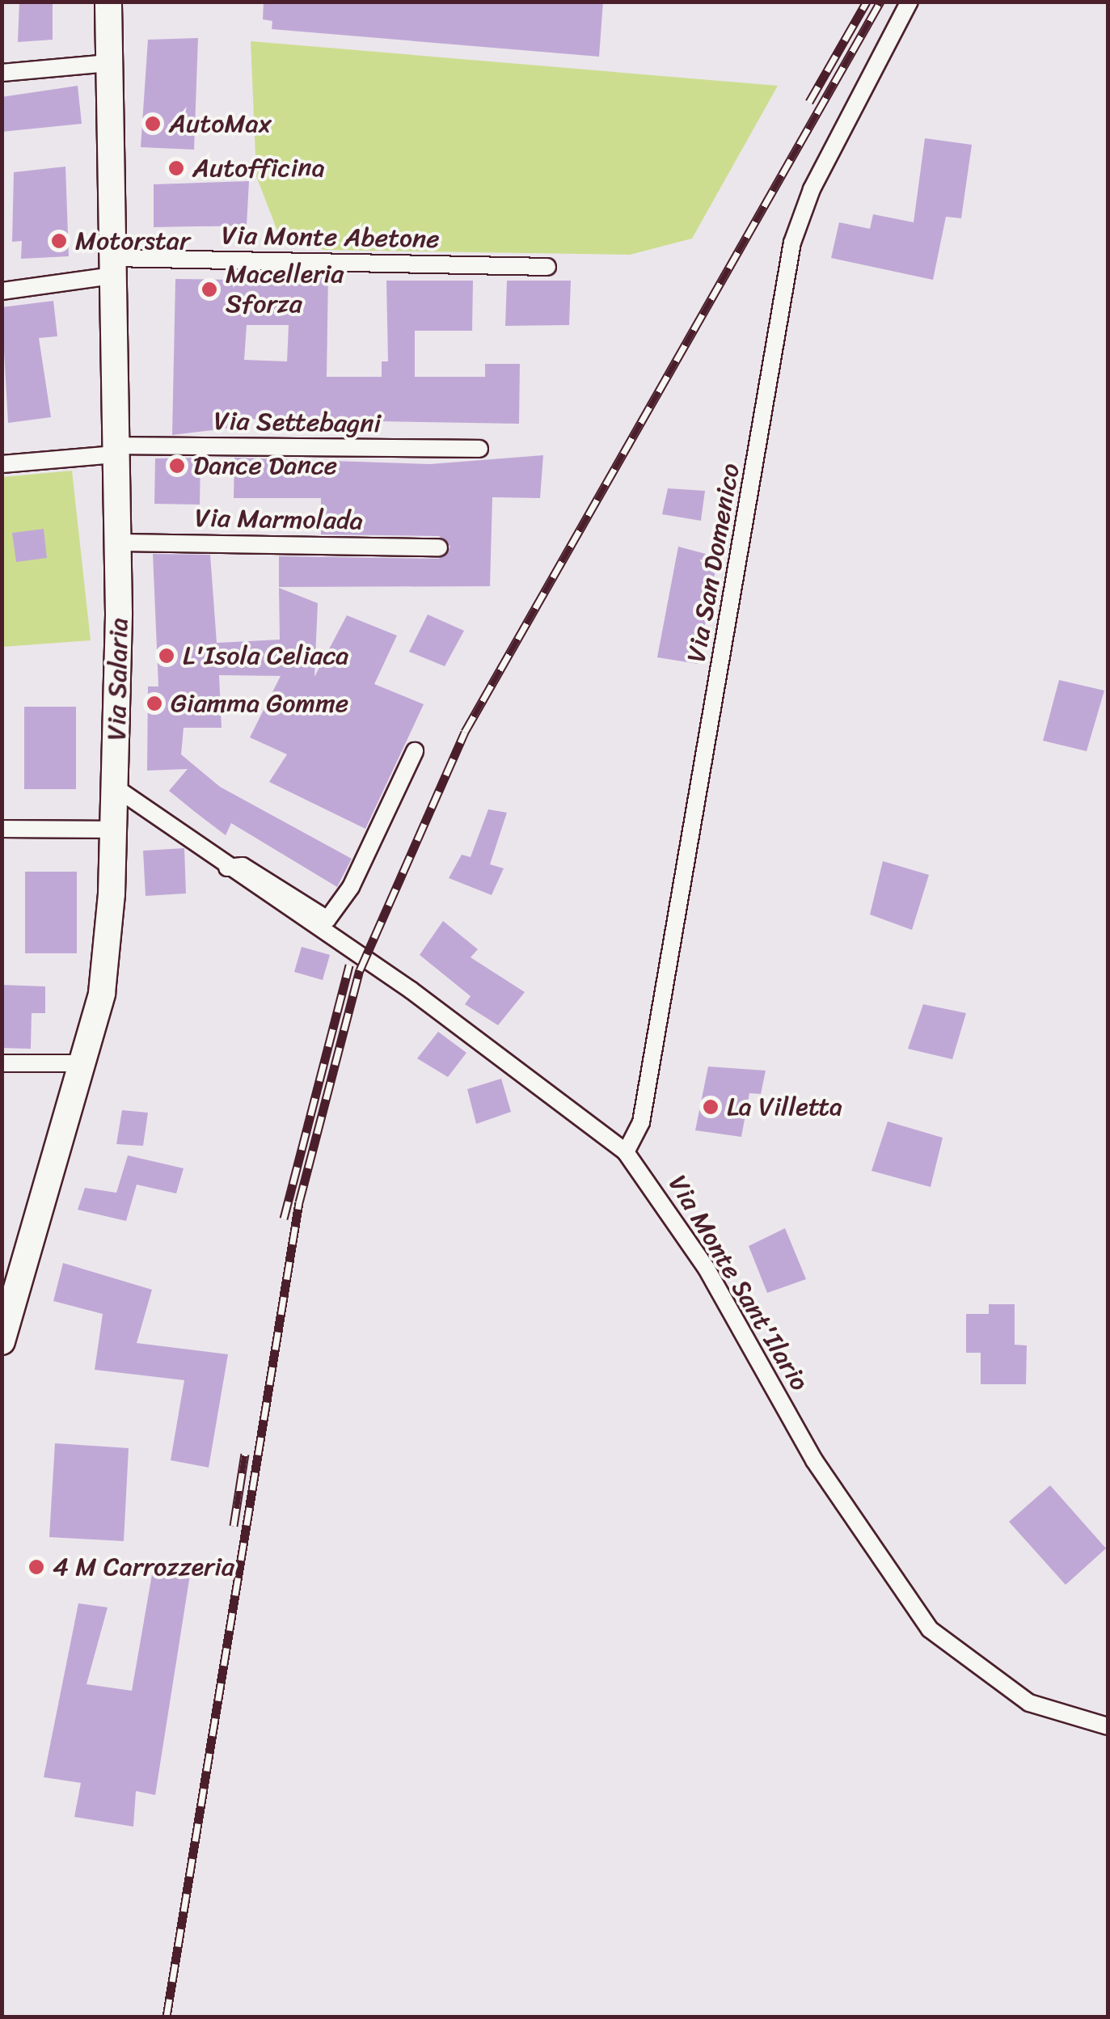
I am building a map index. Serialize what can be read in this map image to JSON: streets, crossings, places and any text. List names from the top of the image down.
{
  "streets": {
    "main road": ["Via Salaria"],
    "street": [
      "Via Monte Abetone",
      "Via Settebagni",
      "Via Marmolada",
      "Via San Domenico",
      "Via Monte Sant'Ilario"
    ]
  },
  "crossings": [
    ["Via Monte Abetone", "Via Salaria"],
    ["Via Settebagni", "Via Salaria"],
    ["Via Marmolada", "Via Salaria"],
    ["Via San Domenico", "Via Monte Sant'Ilario"],
    ["Via Salaria", "Via Monte Sant'Ilario"]
  ],
  "places": [
    "AutoMax",
    "Autofficina",
    "Motorstar",
    "Macelleria Sforza",
    "Dance Dance",
    "L'Isola Celiaca",
    "Giamma Gomme",
    "La Villetta",
    "4 M Carrozzeria"
  ]
}
